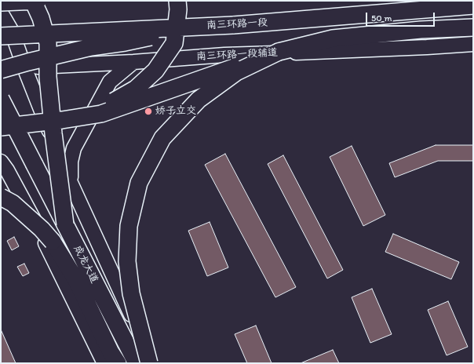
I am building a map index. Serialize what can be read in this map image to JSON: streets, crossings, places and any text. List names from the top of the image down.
{
  "streets": {
    "highway": ["南三环路一段", "成龙大道"],
    "main road": ["南三环路一段辅道"]
  },
  "places": ["娇子立交"],
  "scale_bar": "50 m"
}
